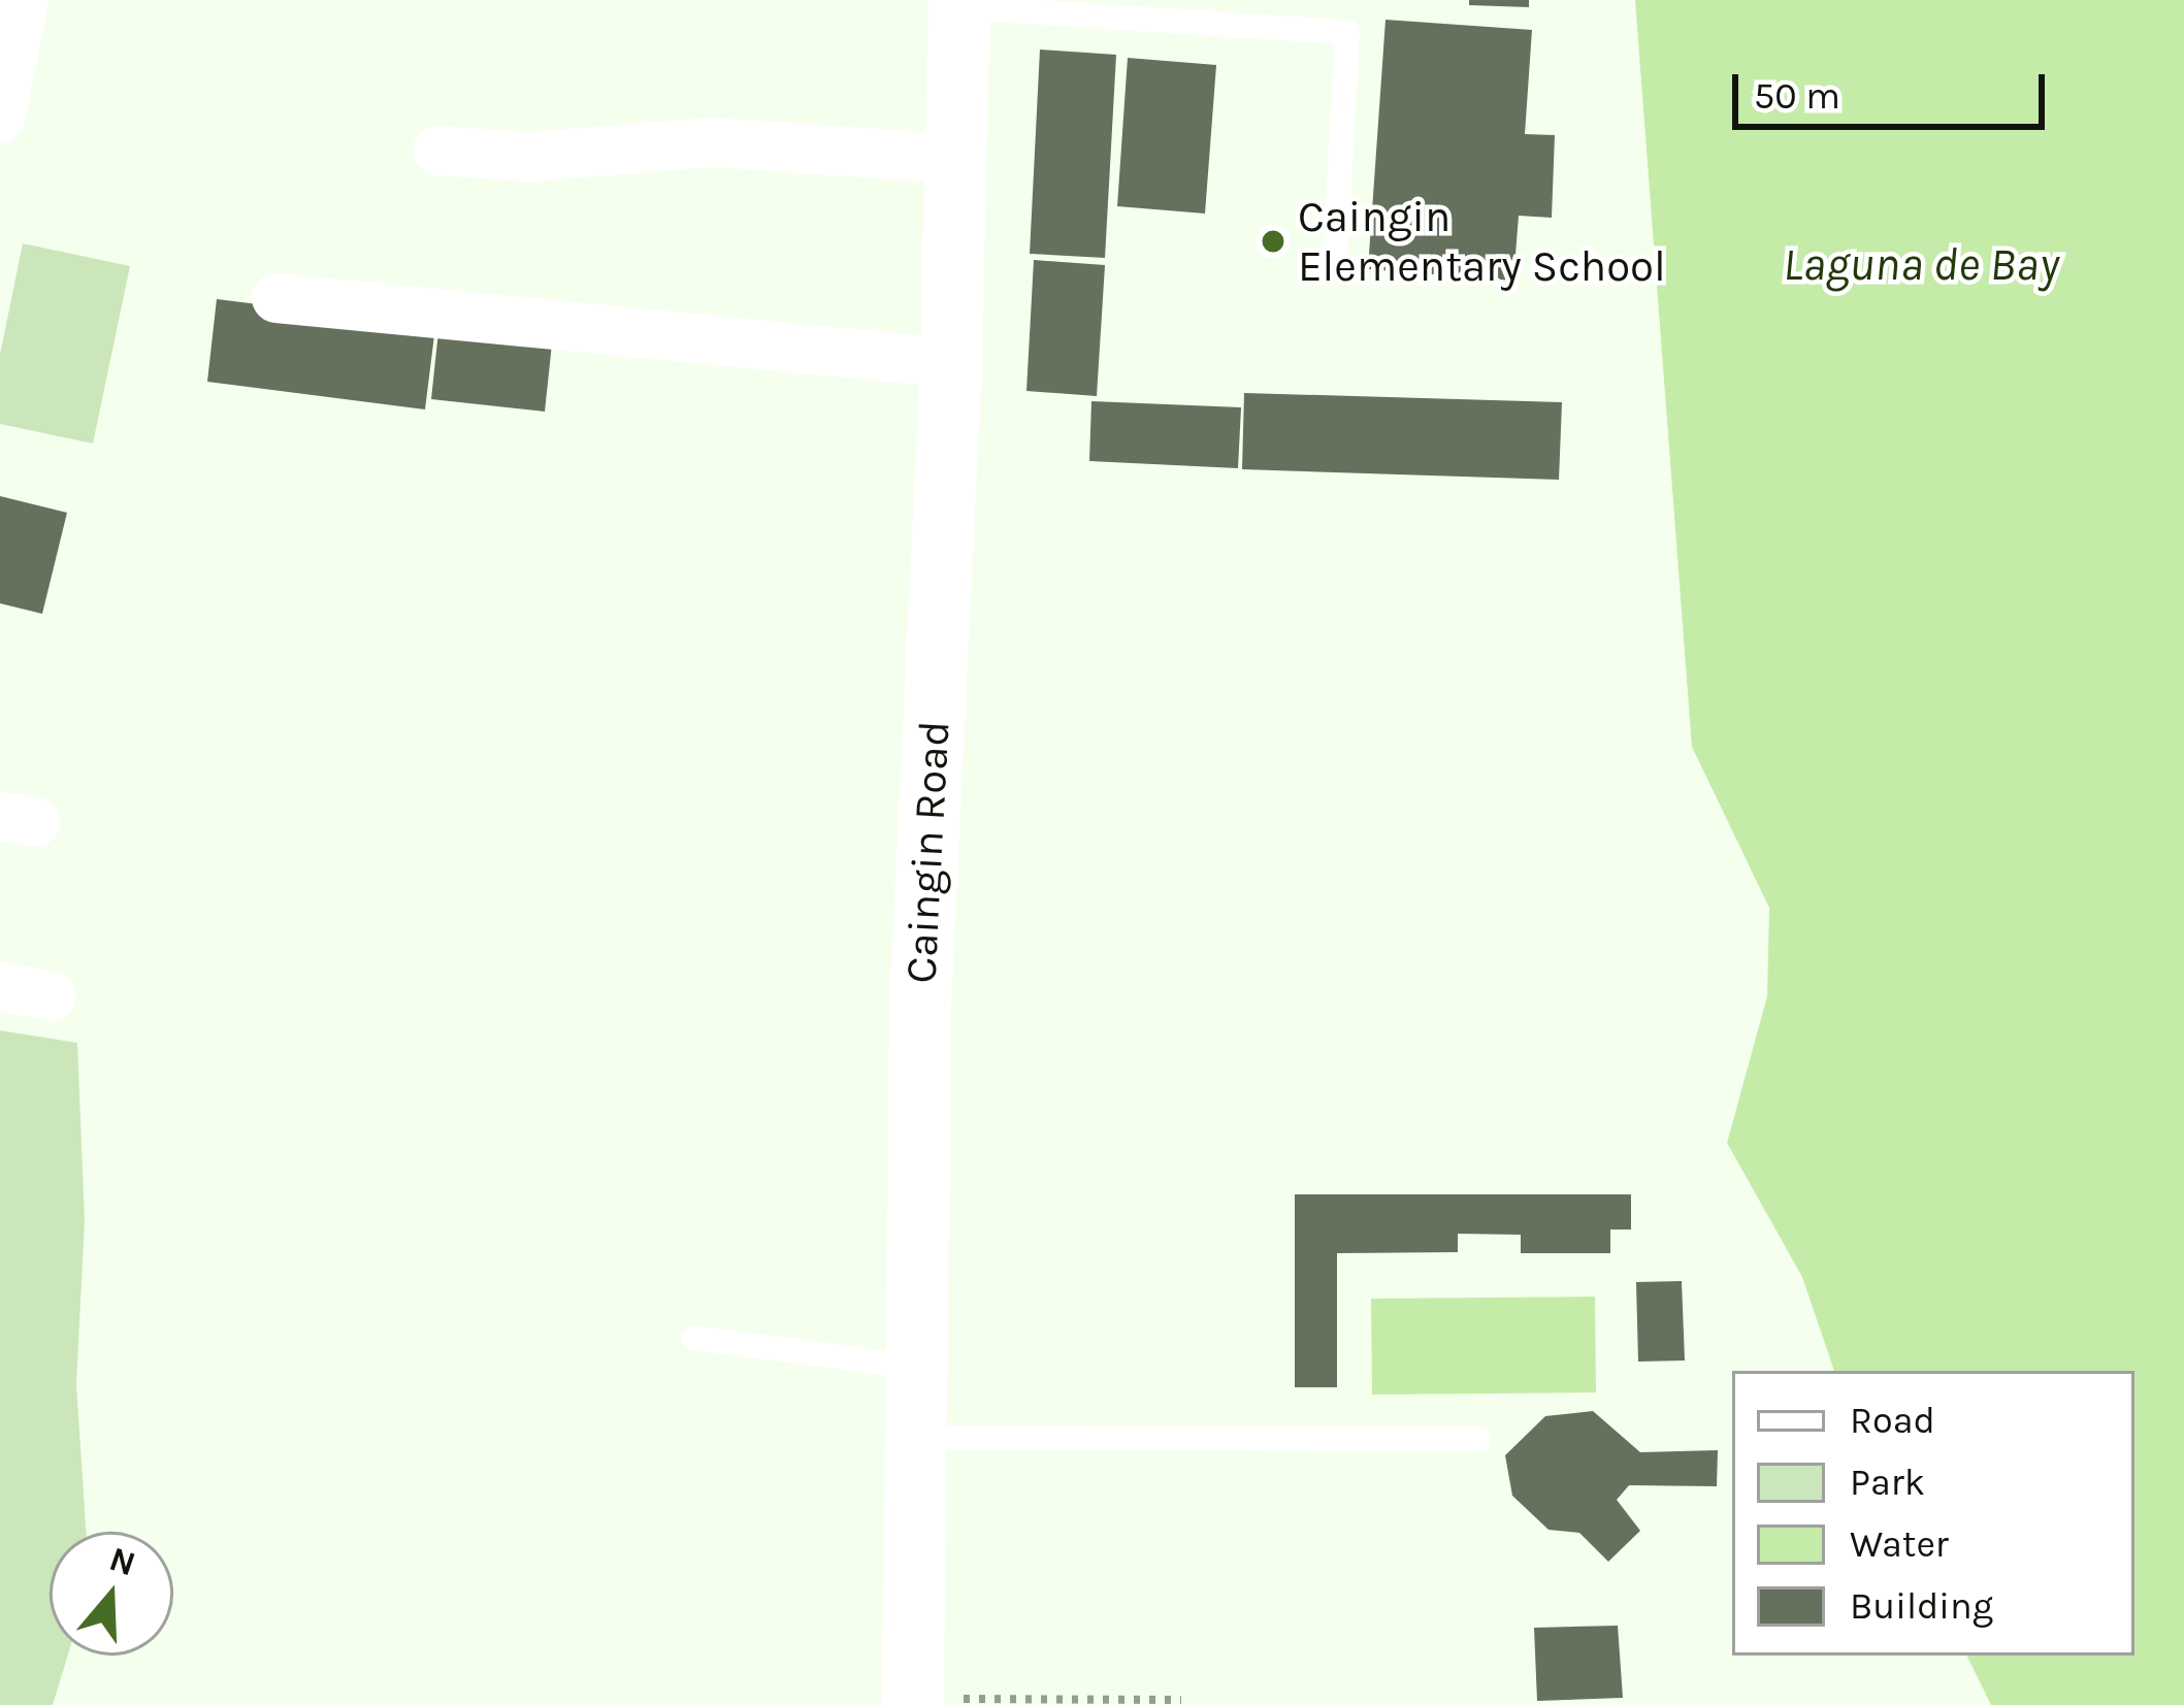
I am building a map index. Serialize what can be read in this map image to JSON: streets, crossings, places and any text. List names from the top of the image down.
{
  "streets": {
    "street": ["Caingin Road"]
  },
  "water": ["Laguna de Bay"],
  "places": ["Caingin Elementary School"],
  "legend": [
    "Road",
    "Park",
    "Water",
    "Building"
  ],
  "scale_bar": "50 m",
  "north": "top"
}
